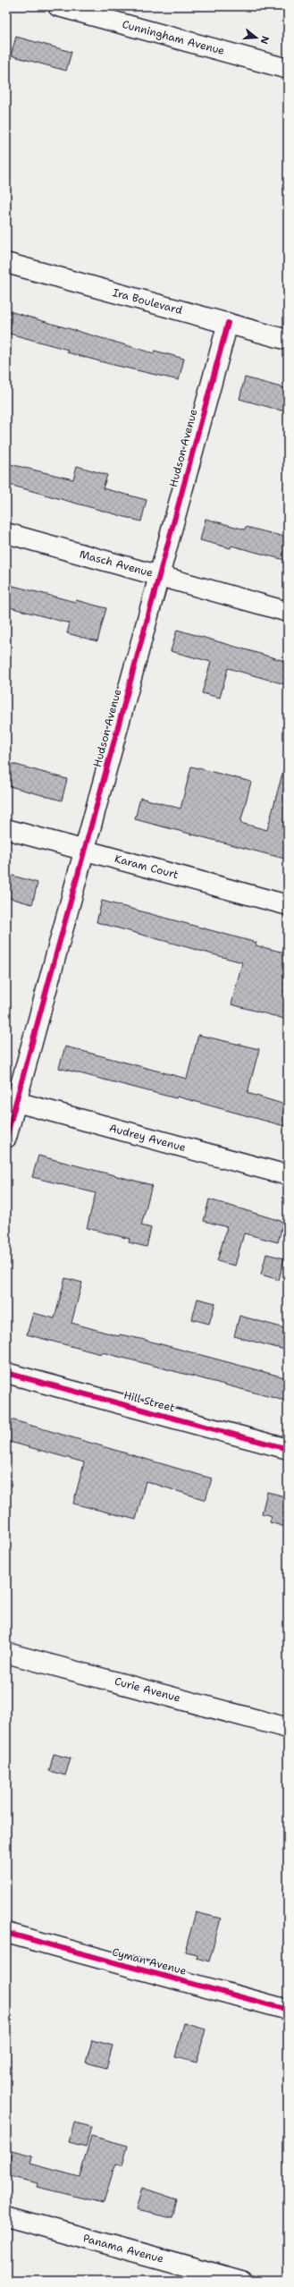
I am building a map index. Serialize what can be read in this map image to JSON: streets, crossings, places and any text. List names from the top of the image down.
{
  "streets": {
    "street": [
      "Cunningham Avenue",
      "Ira Boulevard",
      "Hudson Avenue",
      "Masch Avenue",
      "Karam Court",
      "Audrey Avenue",
      "Hill Street",
      "Curie Avenue",
      "Cyman Avenue",
      "Panama Avenue"
    ]
  },
  "crossings": [
    ["Ira Boulevard", "Hudson Avenue"],
    ["Hudson Avenue", "Masch Avenue"],
    ["Hudson Avenue", "Karam Court"],
    ["Hudson Avenue", "Audrey Avenue"]
  ],
  "north": "right"
}
